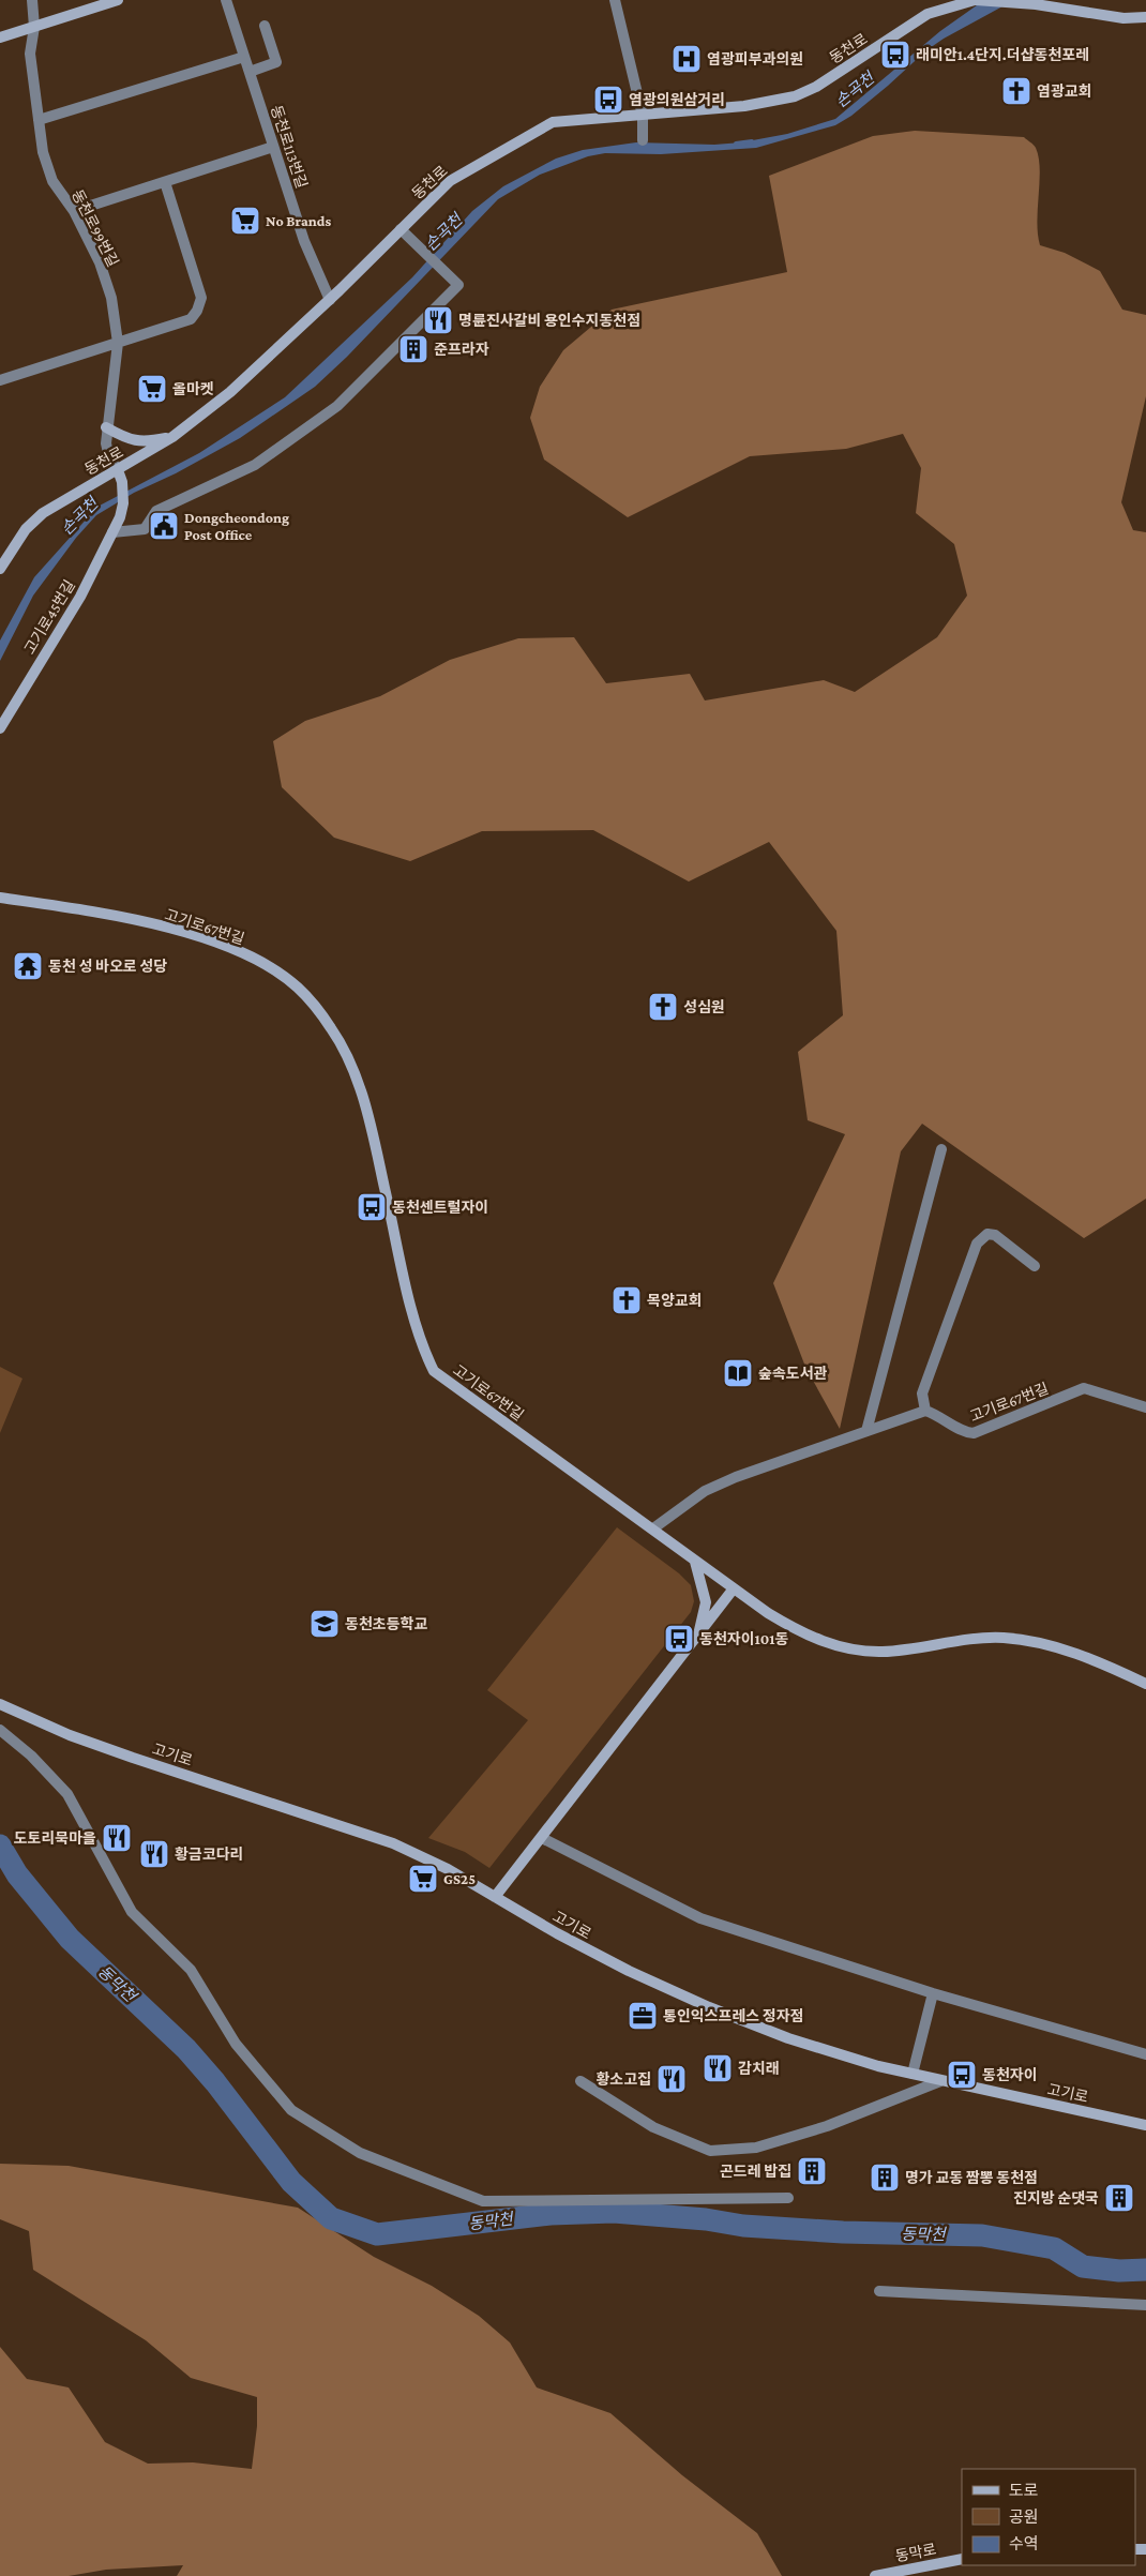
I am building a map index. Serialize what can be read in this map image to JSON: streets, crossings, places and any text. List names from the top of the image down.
{
  "streets": {
    "street": [
      "동천로",
      "동천로113번길",
      "동천로99번길",
      "고기로45번길",
      "고기로67번길",
      "고기로",
      "동막로"
    ]
  },
  "crossings": [
    ["동천로", "동천로113번길"],
    ["동천로", "동천로99번길"],
    ["동천로", "고기로45번길"],
    ["동천로99번길", "고기로45번길"]
  ],
  "water": ["손곡천", "동막천"],
  "places": {
    "bus stop": [
      "래미안1.4단지.더샵동천포레",
      "염광의원삼거리",
      "동천센트럴자이",
      "동천자이101동",
      "동천자이"
    ],
    "hospital": ["염광피부과의원"],
    "church": ["염광교회", "성심원", "목양교회"],
    "supermarket": ["No Brands", "올마켓", "GS25"],
    "restaurant": [
      "명륜진사갈비 용인수지동천점",
      "도토리묵마을",
      "황금코다리",
      "감치래",
      "황소고집"
    ],
    "building": [
      "준프라자",
      "곤드레 밥집",
      "명가 교동 짬뽕 동천점",
      "진지방 순댓국"
    ],
    "public building": ["Dongcheondong Post Office"],
    "temple": ["동천 성 바오로 성당"],
    "library": ["숲속도서관"],
    "school or university": ["동천초등학교"],
    "office": ["통인익스프레스 정자점"]
  },
  "legend": ["도로", "공원", "수역"]
}
